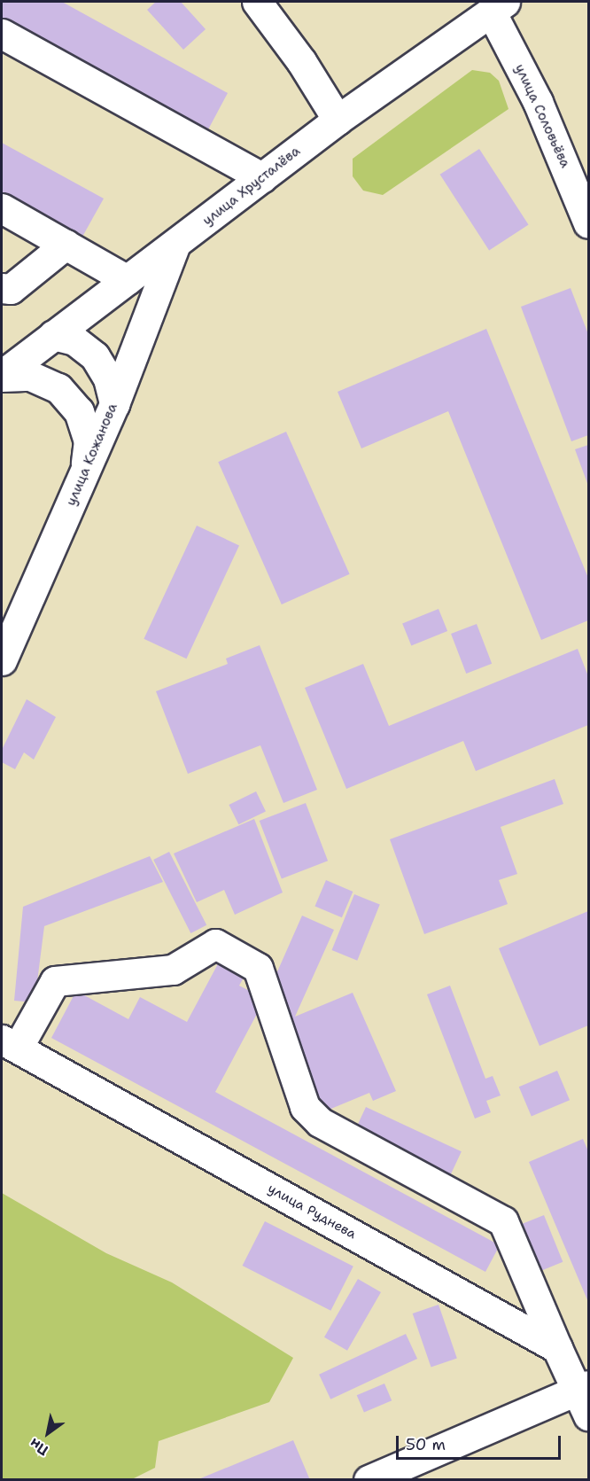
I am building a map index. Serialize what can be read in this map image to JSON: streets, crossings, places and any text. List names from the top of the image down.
{
  "streets": {
    "main road": [
      "улица Соловьёва",
      "улица Хрусталёва",
      "улица Кожанова",
      "улица Руднева"
    ]
  },
  "crossings": [
    ["улица Соловьёва", "улица Хрусталёва"],
    ["улица Хрусталёва", "улица Кожанова"]
  ],
  "scale_bar": "50 m",
  "north": "bottom left"
}
